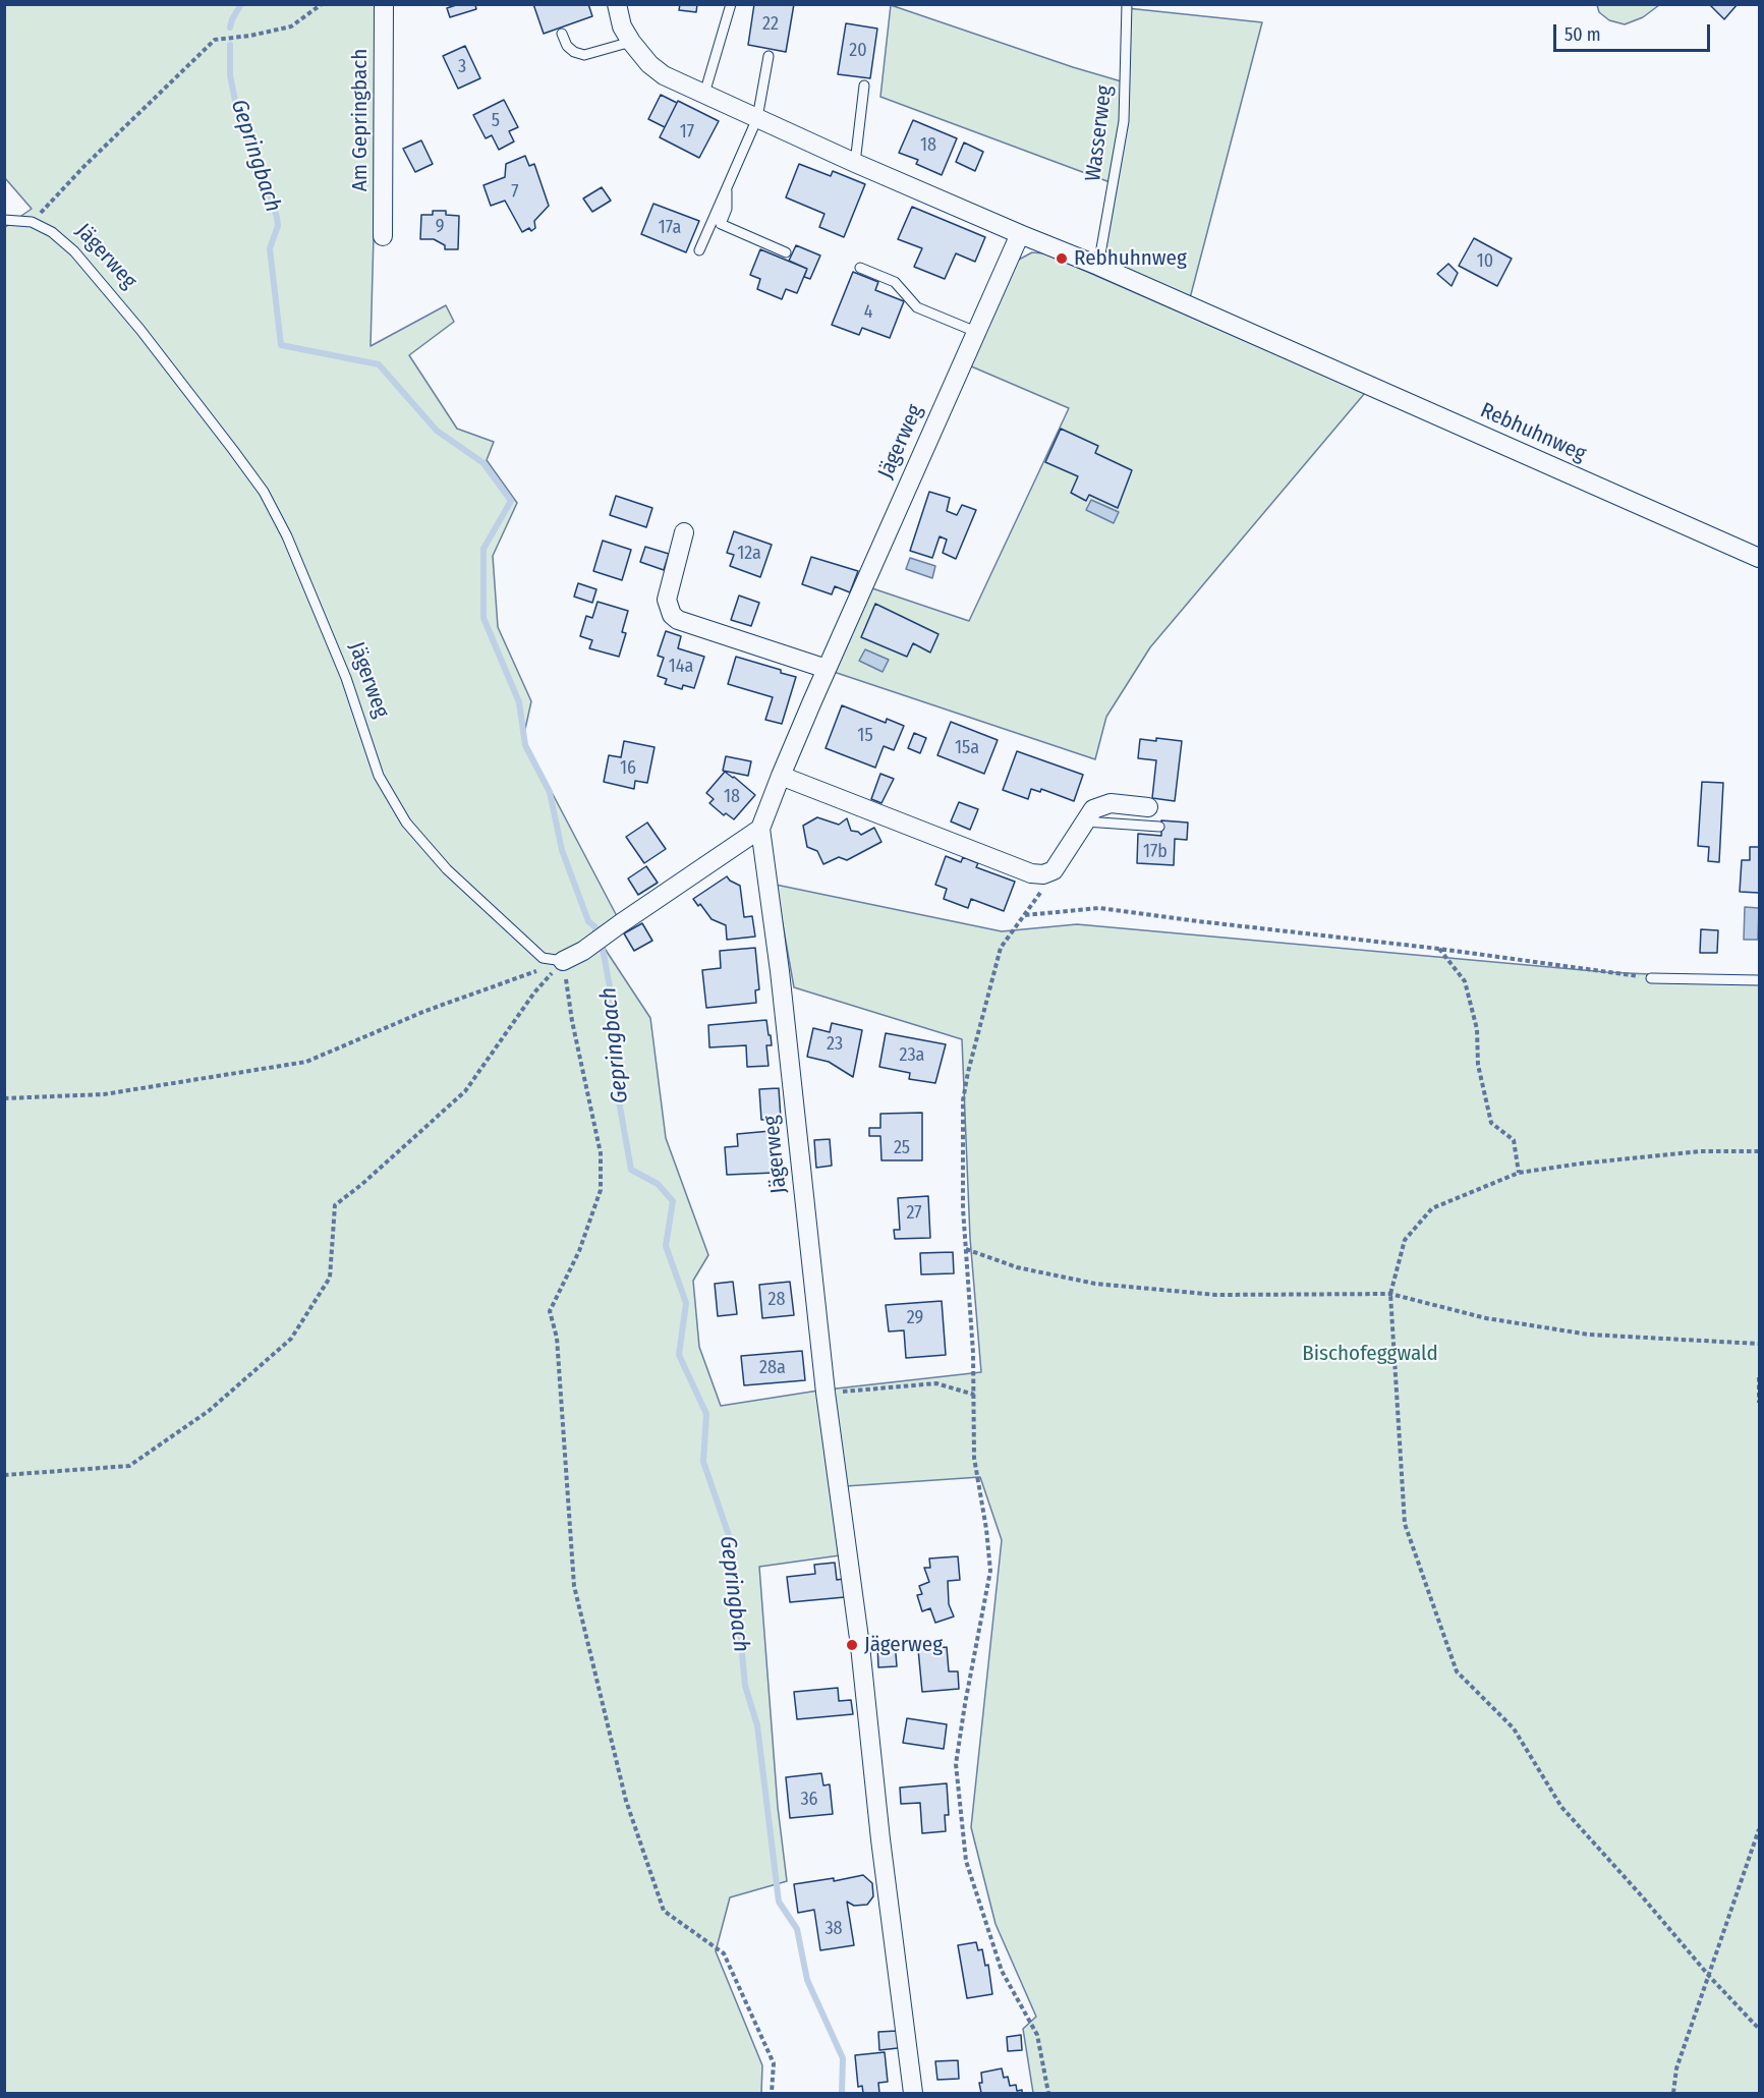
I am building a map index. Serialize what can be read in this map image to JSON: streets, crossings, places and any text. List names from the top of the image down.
{
  "streets": {
    "street": ["Am Gepringbach", "Jägerweg", "Rebhuhnweg"],
    "lane": ["Wasserweg"]
  },
  "crossings": [
    ["Wasserweg", "Rebhuhnweg"],
    ["Jägerweg", "Rebhuhnweg"]
  ],
  "water": ["Gepringbach"],
  "parks": ["Bischofeggwald"],
  "places": ["Rebhuhnweg", "Jägerweg"],
  "house_numbers": [
    "22",
    "20",
    "3",
    "5",
    "17",
    "18",
    "7",
    "9",
    "17a",
    "10",
    "4",
    "12a",
    "14a",
    "15",
    "15a",
    "16",
    "18",
    "17b",
    "23",
    "23a",
    "25",
    "27",
    "28",
    "29",
    "28a",
    "36",
    "38"
  ],
  "scale_bar": "50 m"
}
